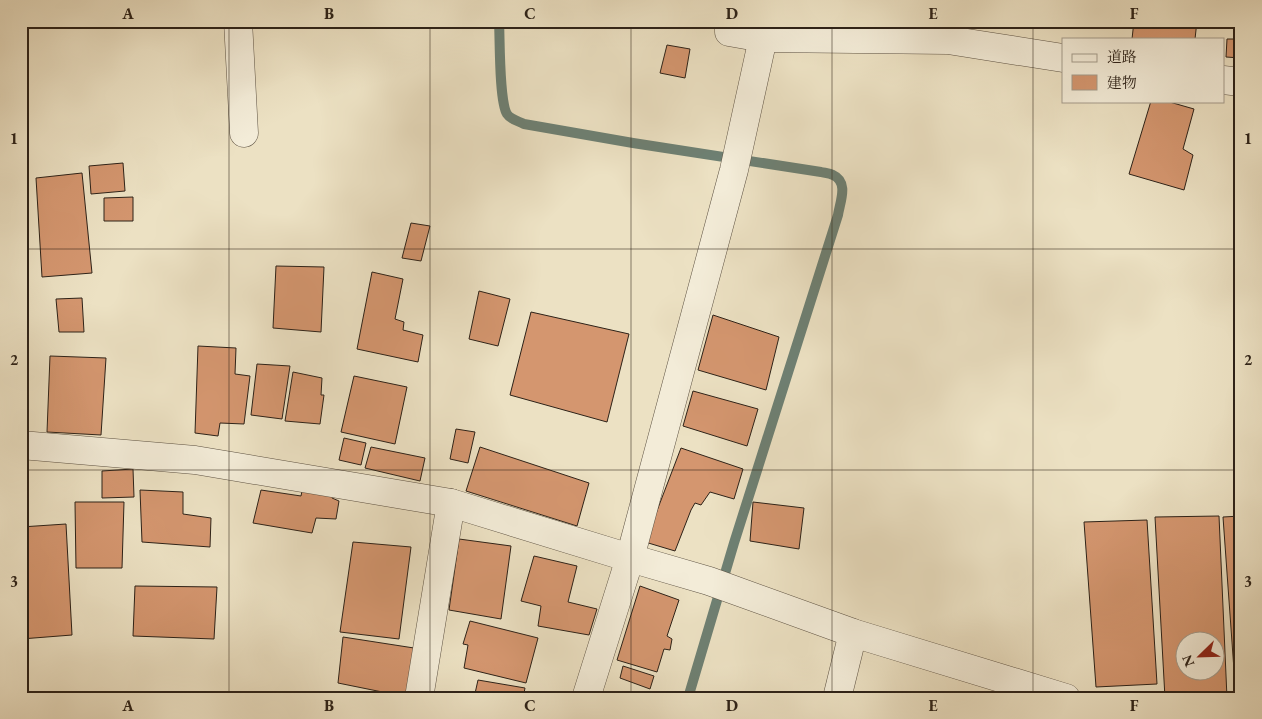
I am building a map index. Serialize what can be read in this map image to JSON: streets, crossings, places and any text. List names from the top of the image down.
{
  "legend": ["道路", "建物"],
  "north": "bottom left",
  "grid": {
    "columns": [
      "A",
      "B",
      "C",
      "D",
      "E",
      "F"
    ],
    "rows": ["1", "2", "3"]
  }
}
